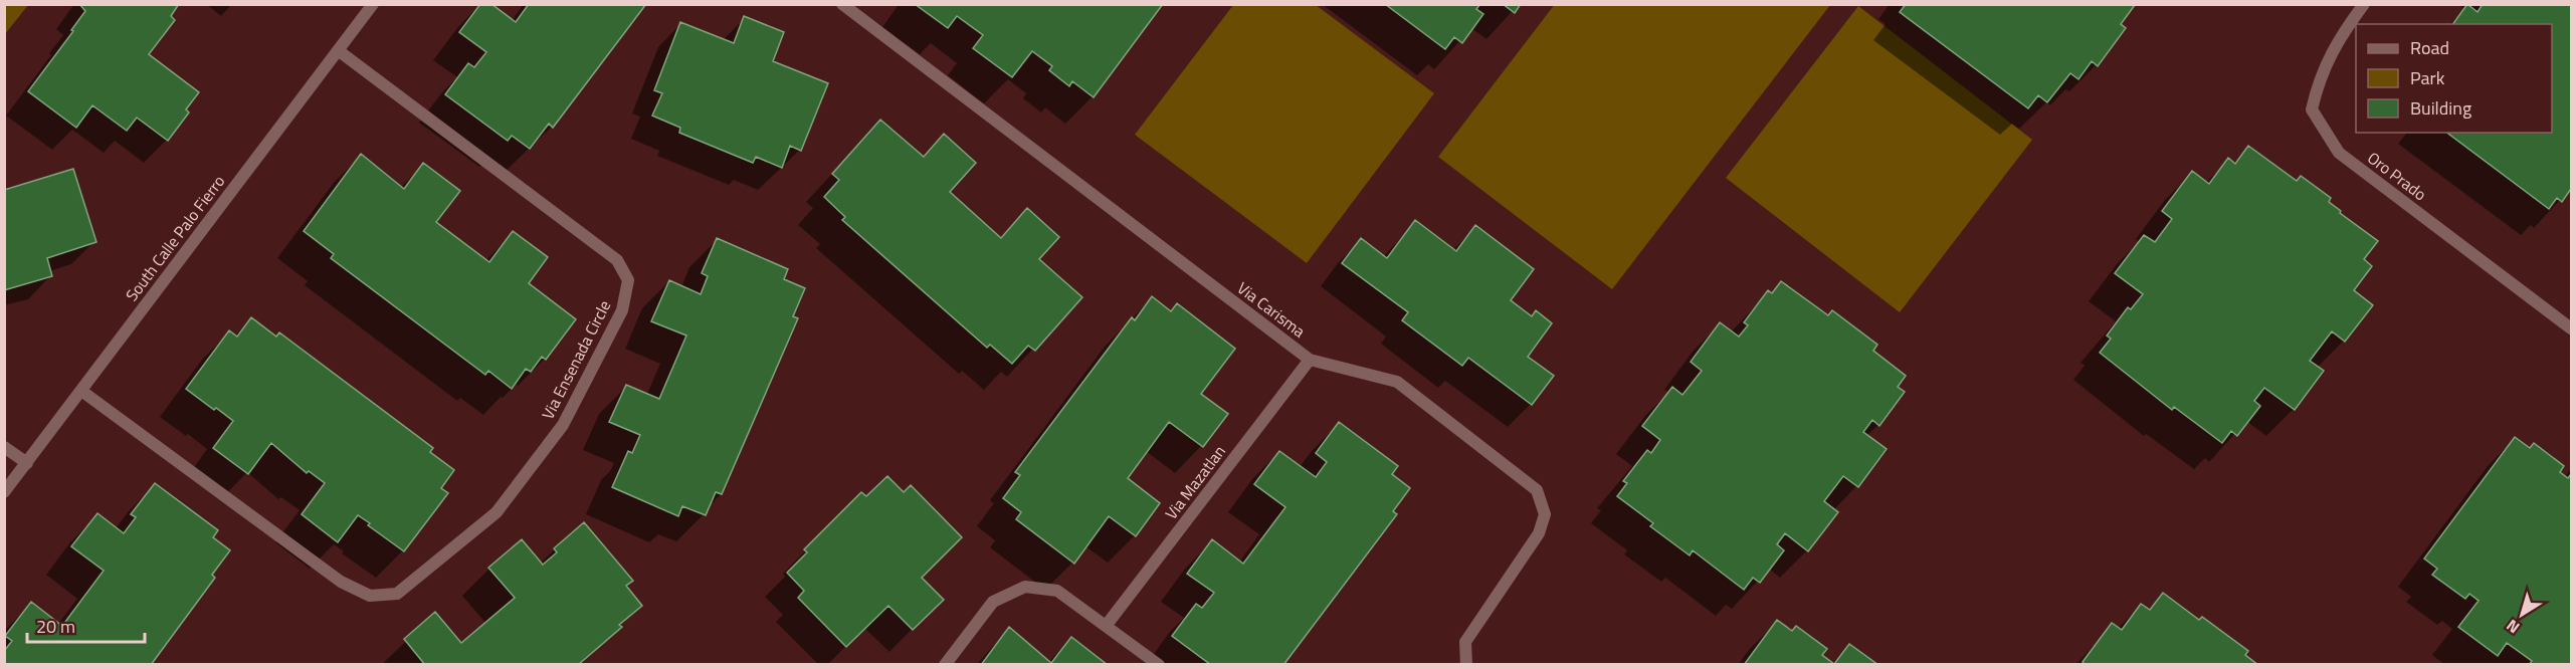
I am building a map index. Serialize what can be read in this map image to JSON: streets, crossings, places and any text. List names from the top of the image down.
{
  "streets": {
    "street": [
      "Oro Prado",
      "South Calle Palo Fierro",
      "Via Carisma",
      "Via Ensenada Circle",
      "Via Mazatlan"
    ]
  },
  "crossings": [
    ["South Calle Palo Fierro", "Via Ensenada Circle"],
    ["Via Carisma", "Via Mazatlan"]
  ],
  "legend": ["Road", "Park", "Building"],
  "scale_bar": "20 m",
  "north": "bottom left"
}
